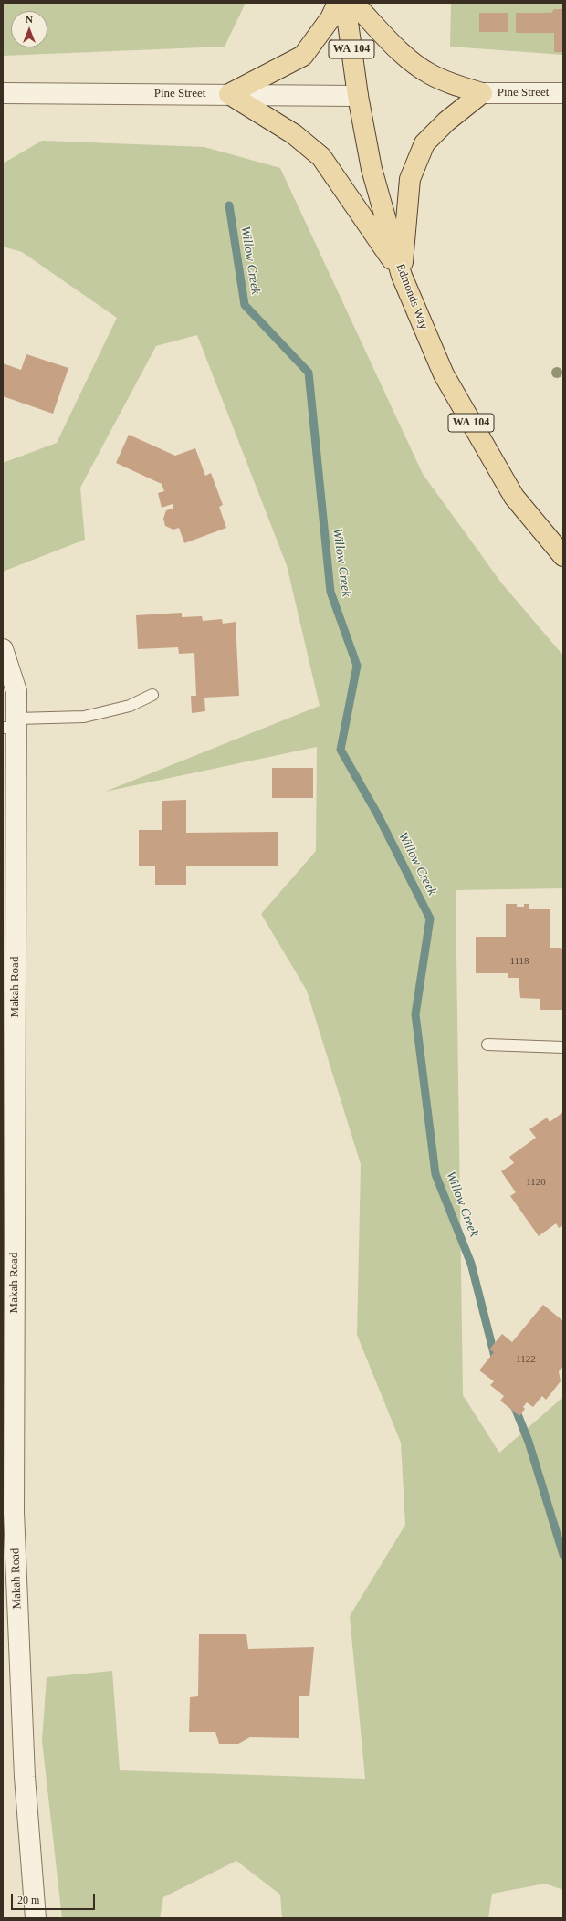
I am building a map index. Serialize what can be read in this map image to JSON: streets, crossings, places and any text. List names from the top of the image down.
{
  "streets": {
    "main road": ["WA 104", "Edmonds Way"],
    "street": ["Pine Street", "Makah Road"]
  },
  "crossings": [
    ["Pine Street", "Edmonds Way"]
  ],
  "water": ["Willow Creek"],
  "house_numbers": ["1118", "1120", "1122"],
  "scale_bar": "20 m",
  "north": "top"
}
